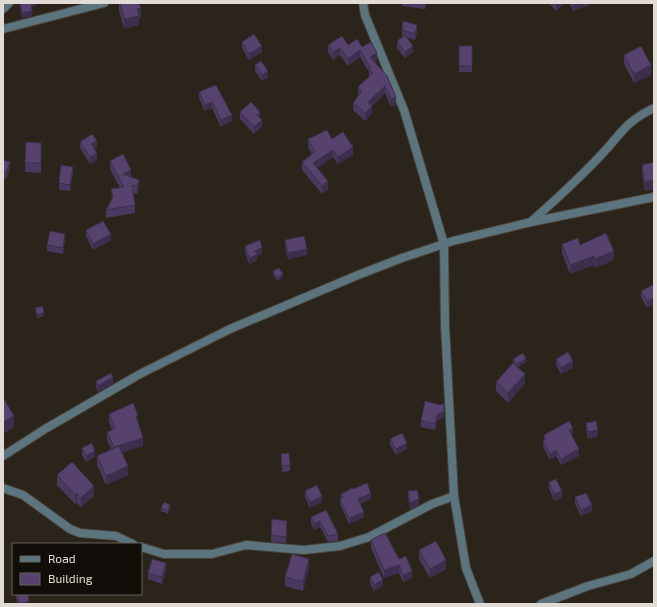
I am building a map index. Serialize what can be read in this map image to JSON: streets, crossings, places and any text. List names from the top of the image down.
{
  "legend": ["Road", "Building"]
}
